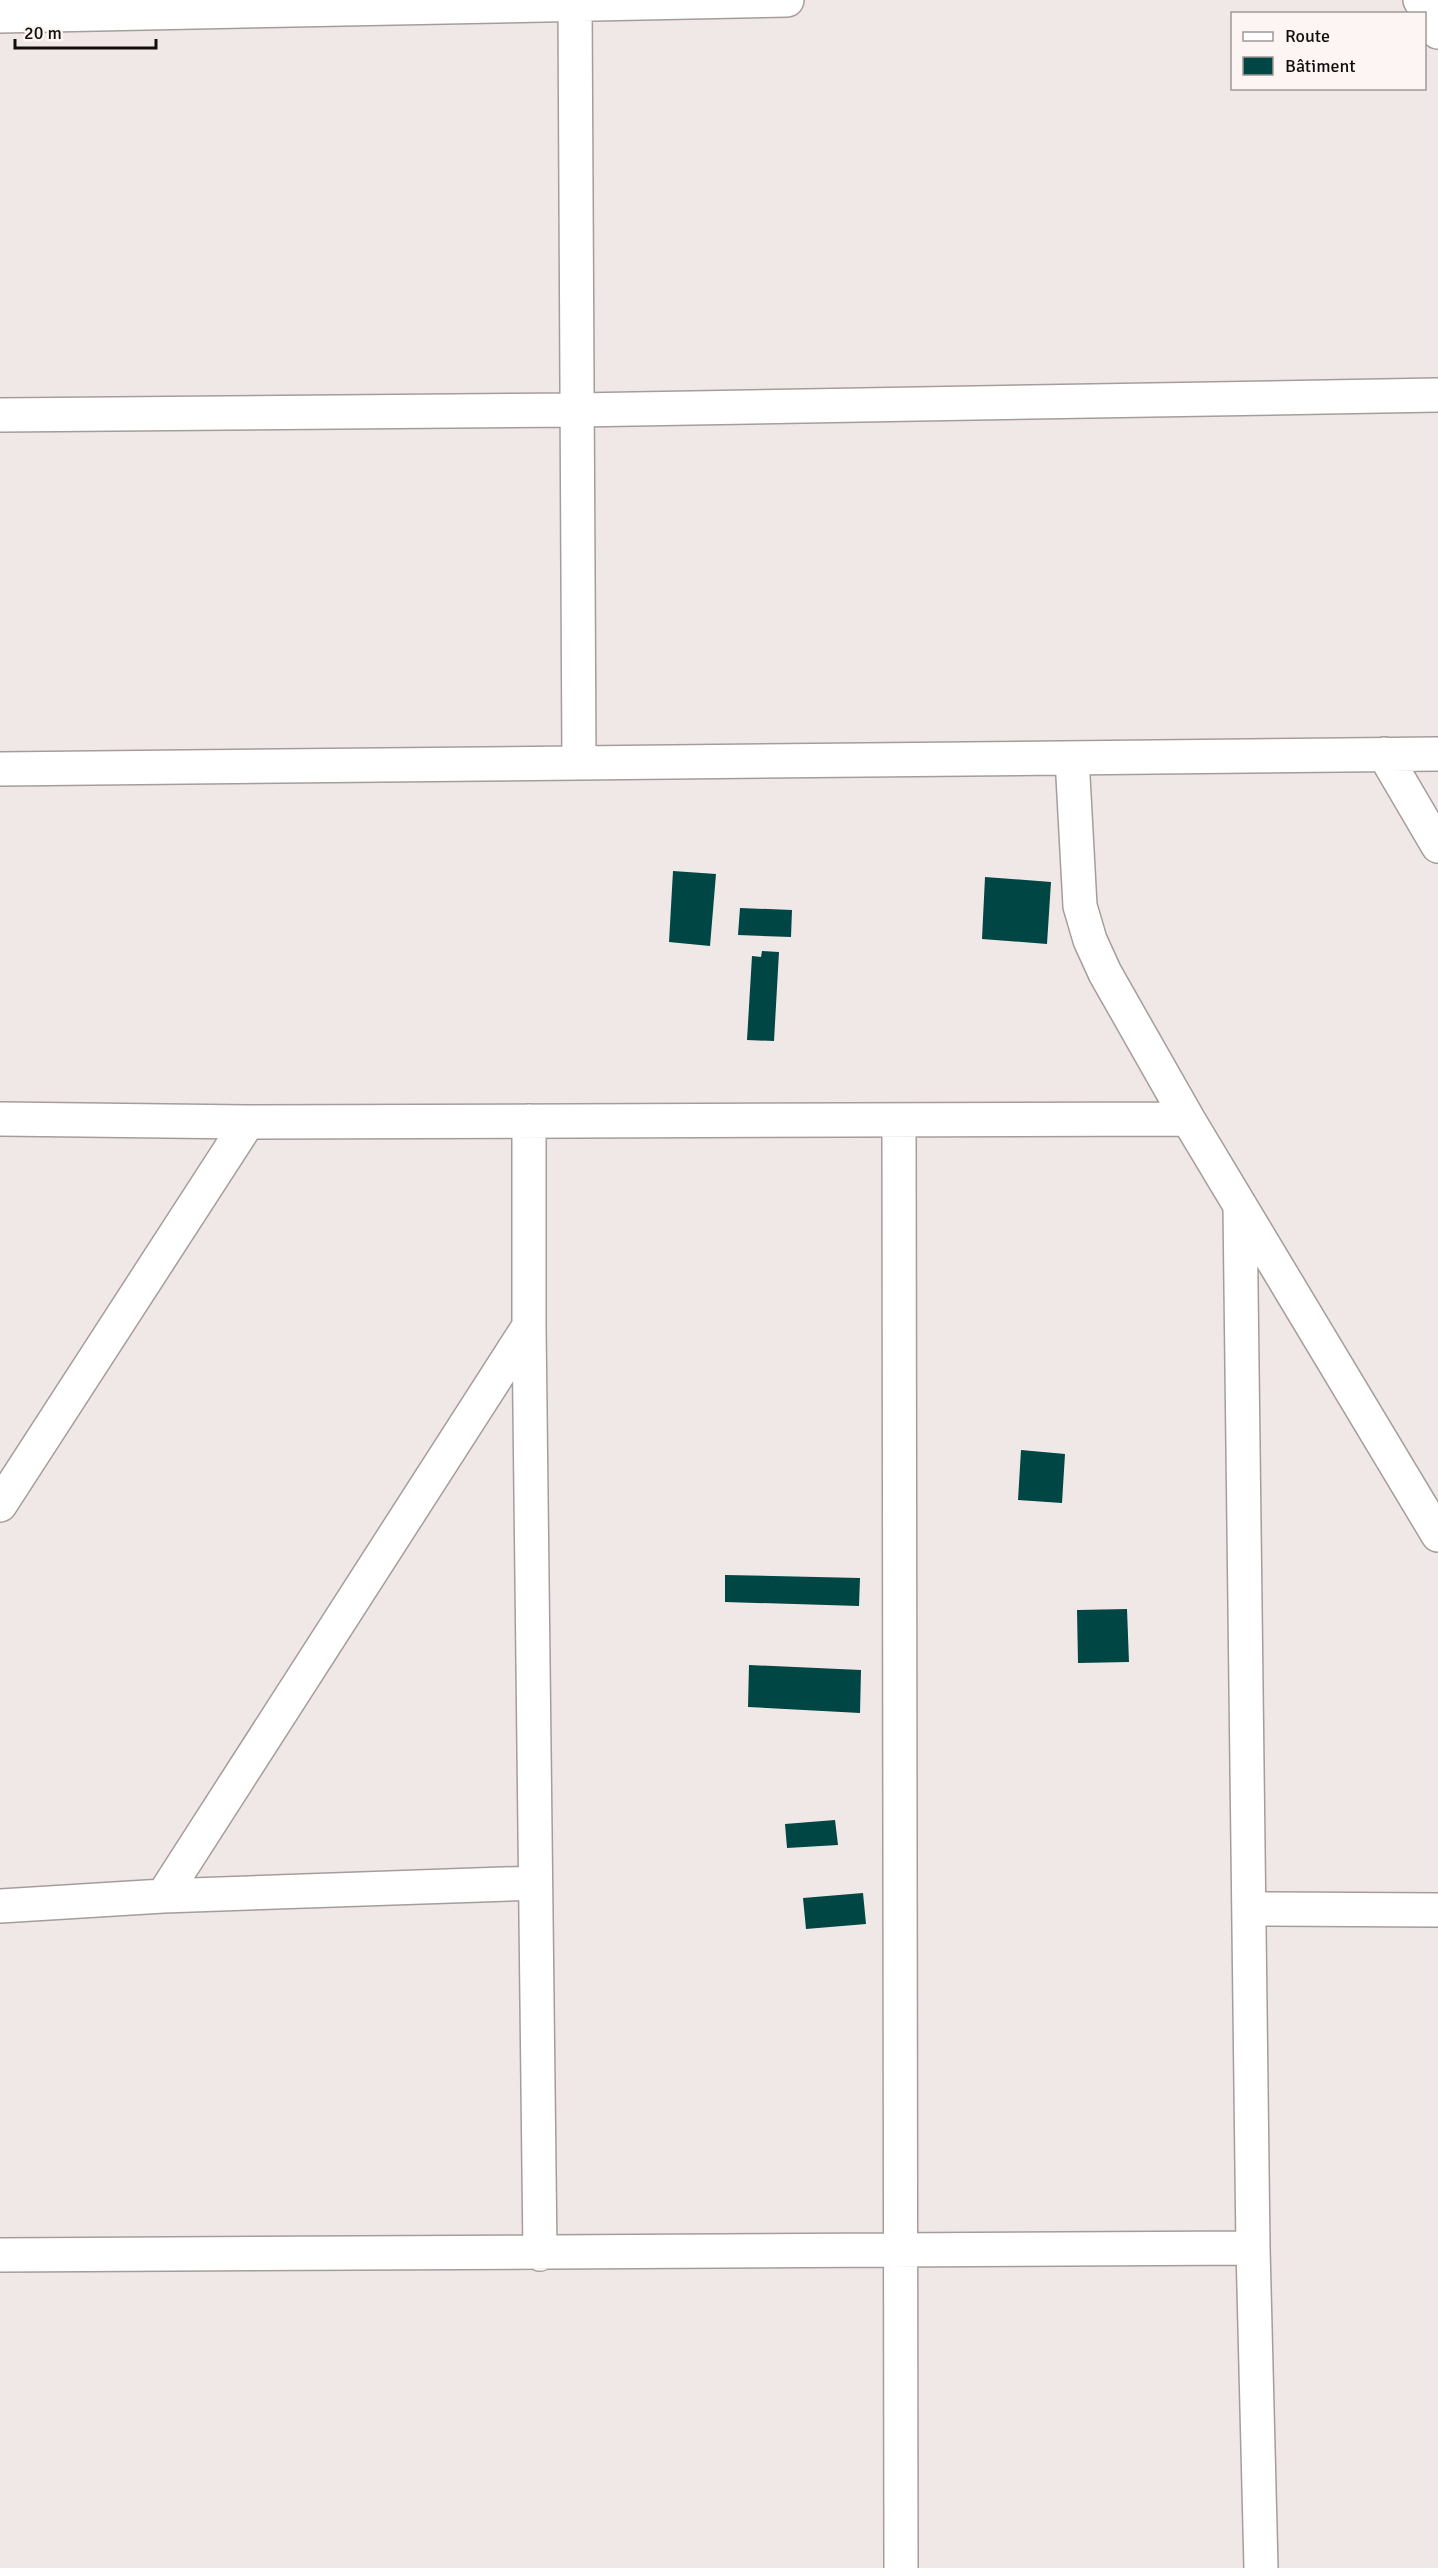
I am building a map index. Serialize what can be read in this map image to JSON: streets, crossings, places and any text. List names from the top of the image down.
{
  "legend": ["Route", "Bâtiment"],
  "scale_bar": "20 m"
}
